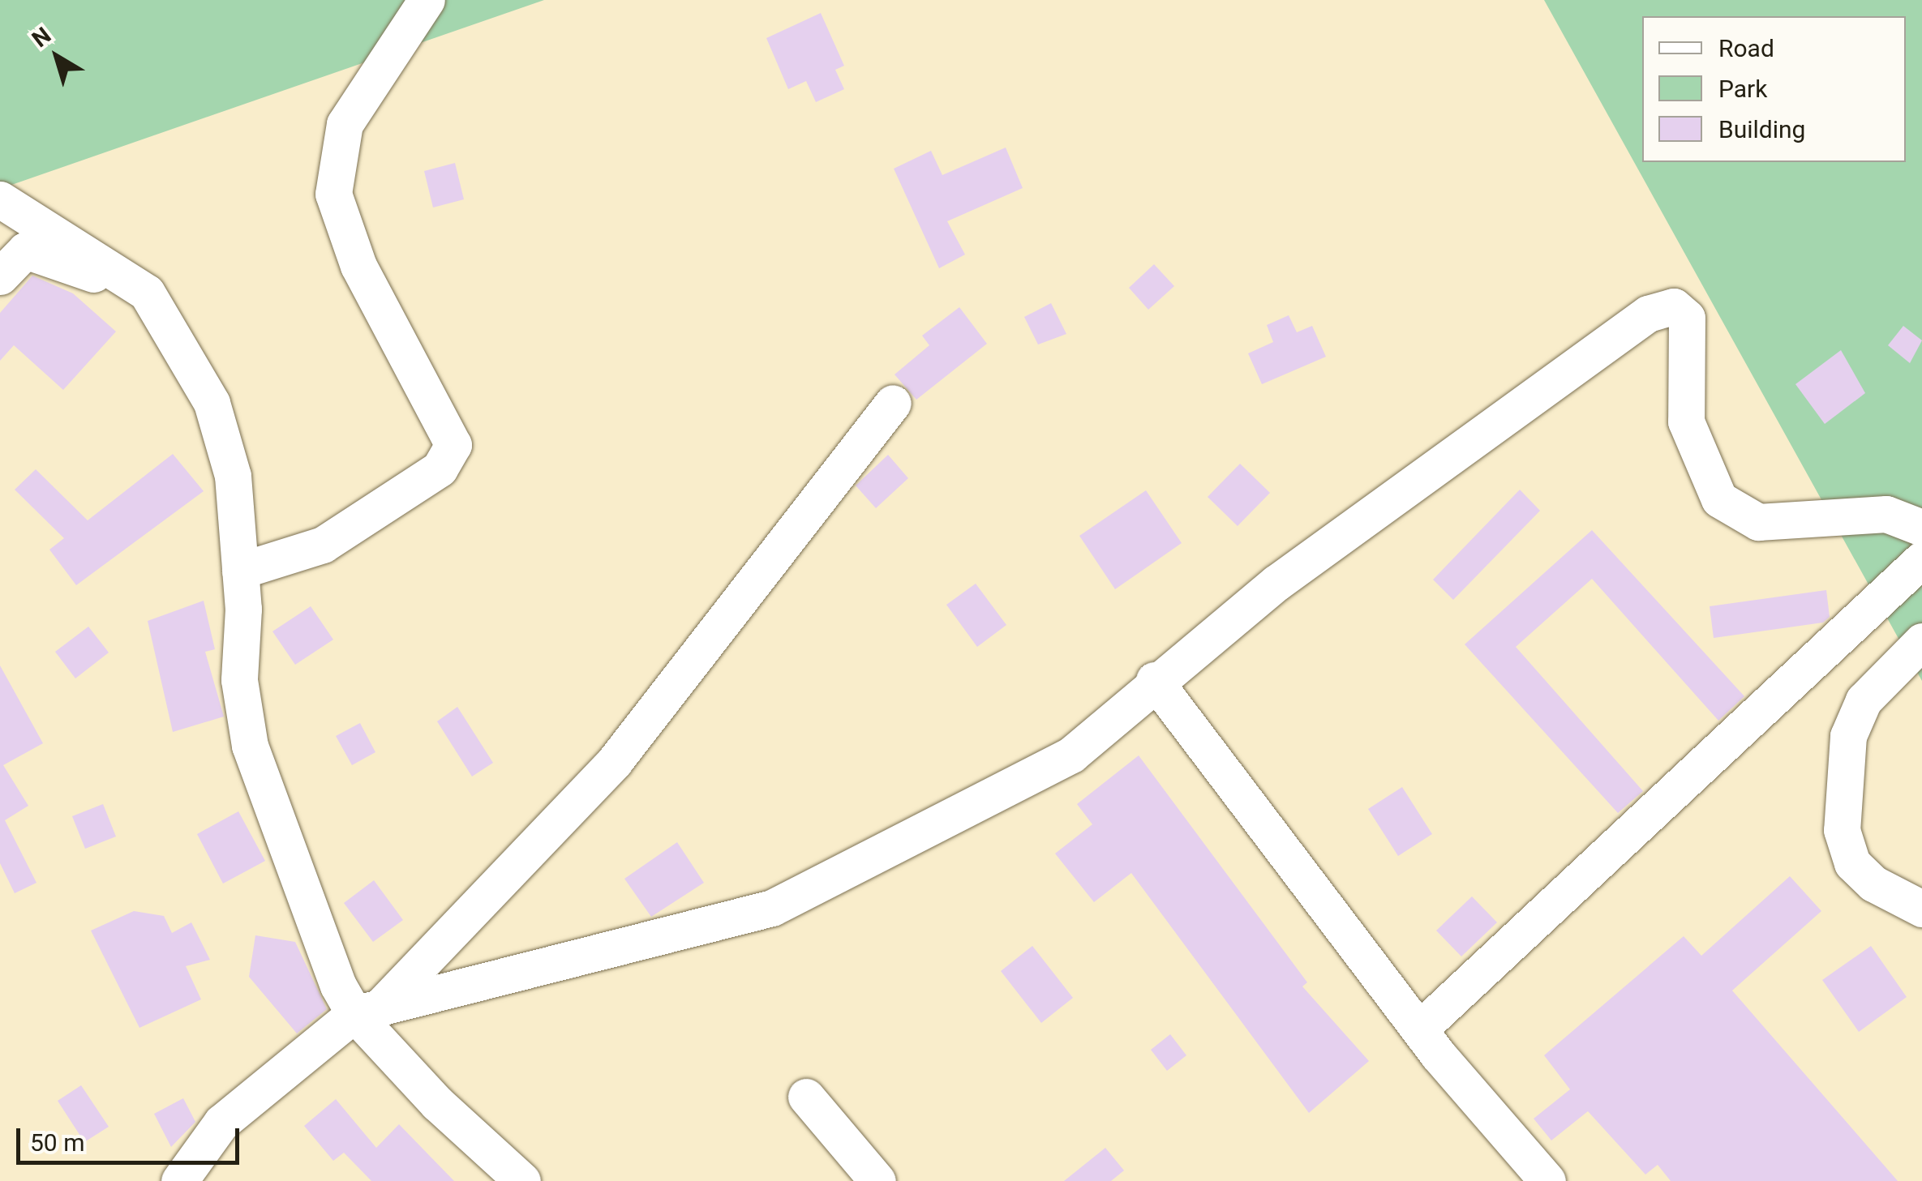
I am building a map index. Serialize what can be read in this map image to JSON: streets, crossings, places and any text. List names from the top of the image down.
{
  "legend": ["Road", "Park", "Building"],
  "scale_bar": "50 m",
  "north": "top left"
}
